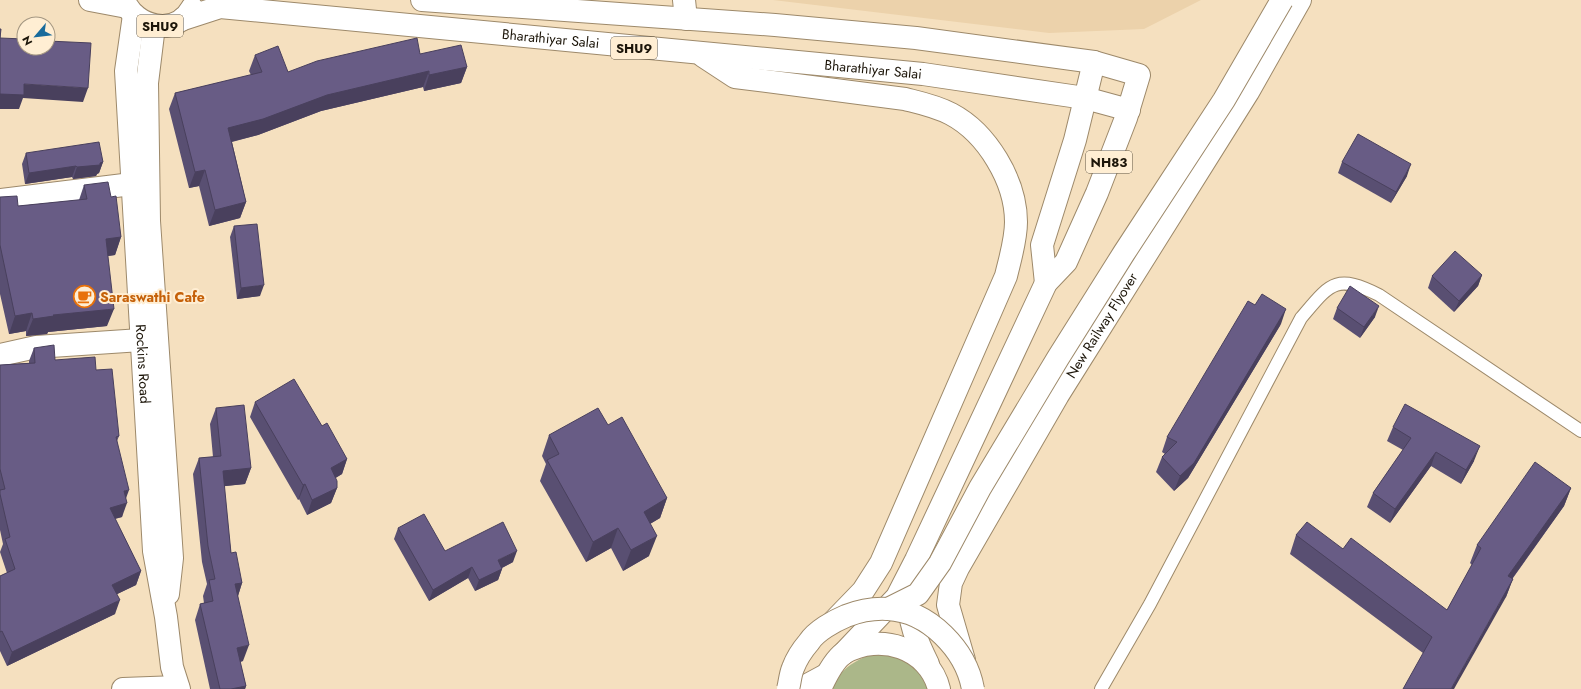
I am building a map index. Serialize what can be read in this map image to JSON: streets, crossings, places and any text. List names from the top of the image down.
{
  "streets": {
    "main road": [
      "SHU9",
      "Bharathiyar Salai",
      "NH83",
      "New Railway Flyover",
      "Rockins Road"
    ]
  },
  "crossings": [
    ["SHU9", "Bharathiyar Salai"],
    ["SHU9", "Rockins Road"],
    ["Bharathiyar Salai", "NH83"]
  ],
  "places": {
    "cafe": ["Saraswathi Cafe"]
  },
  "north": "bottom left"
}
